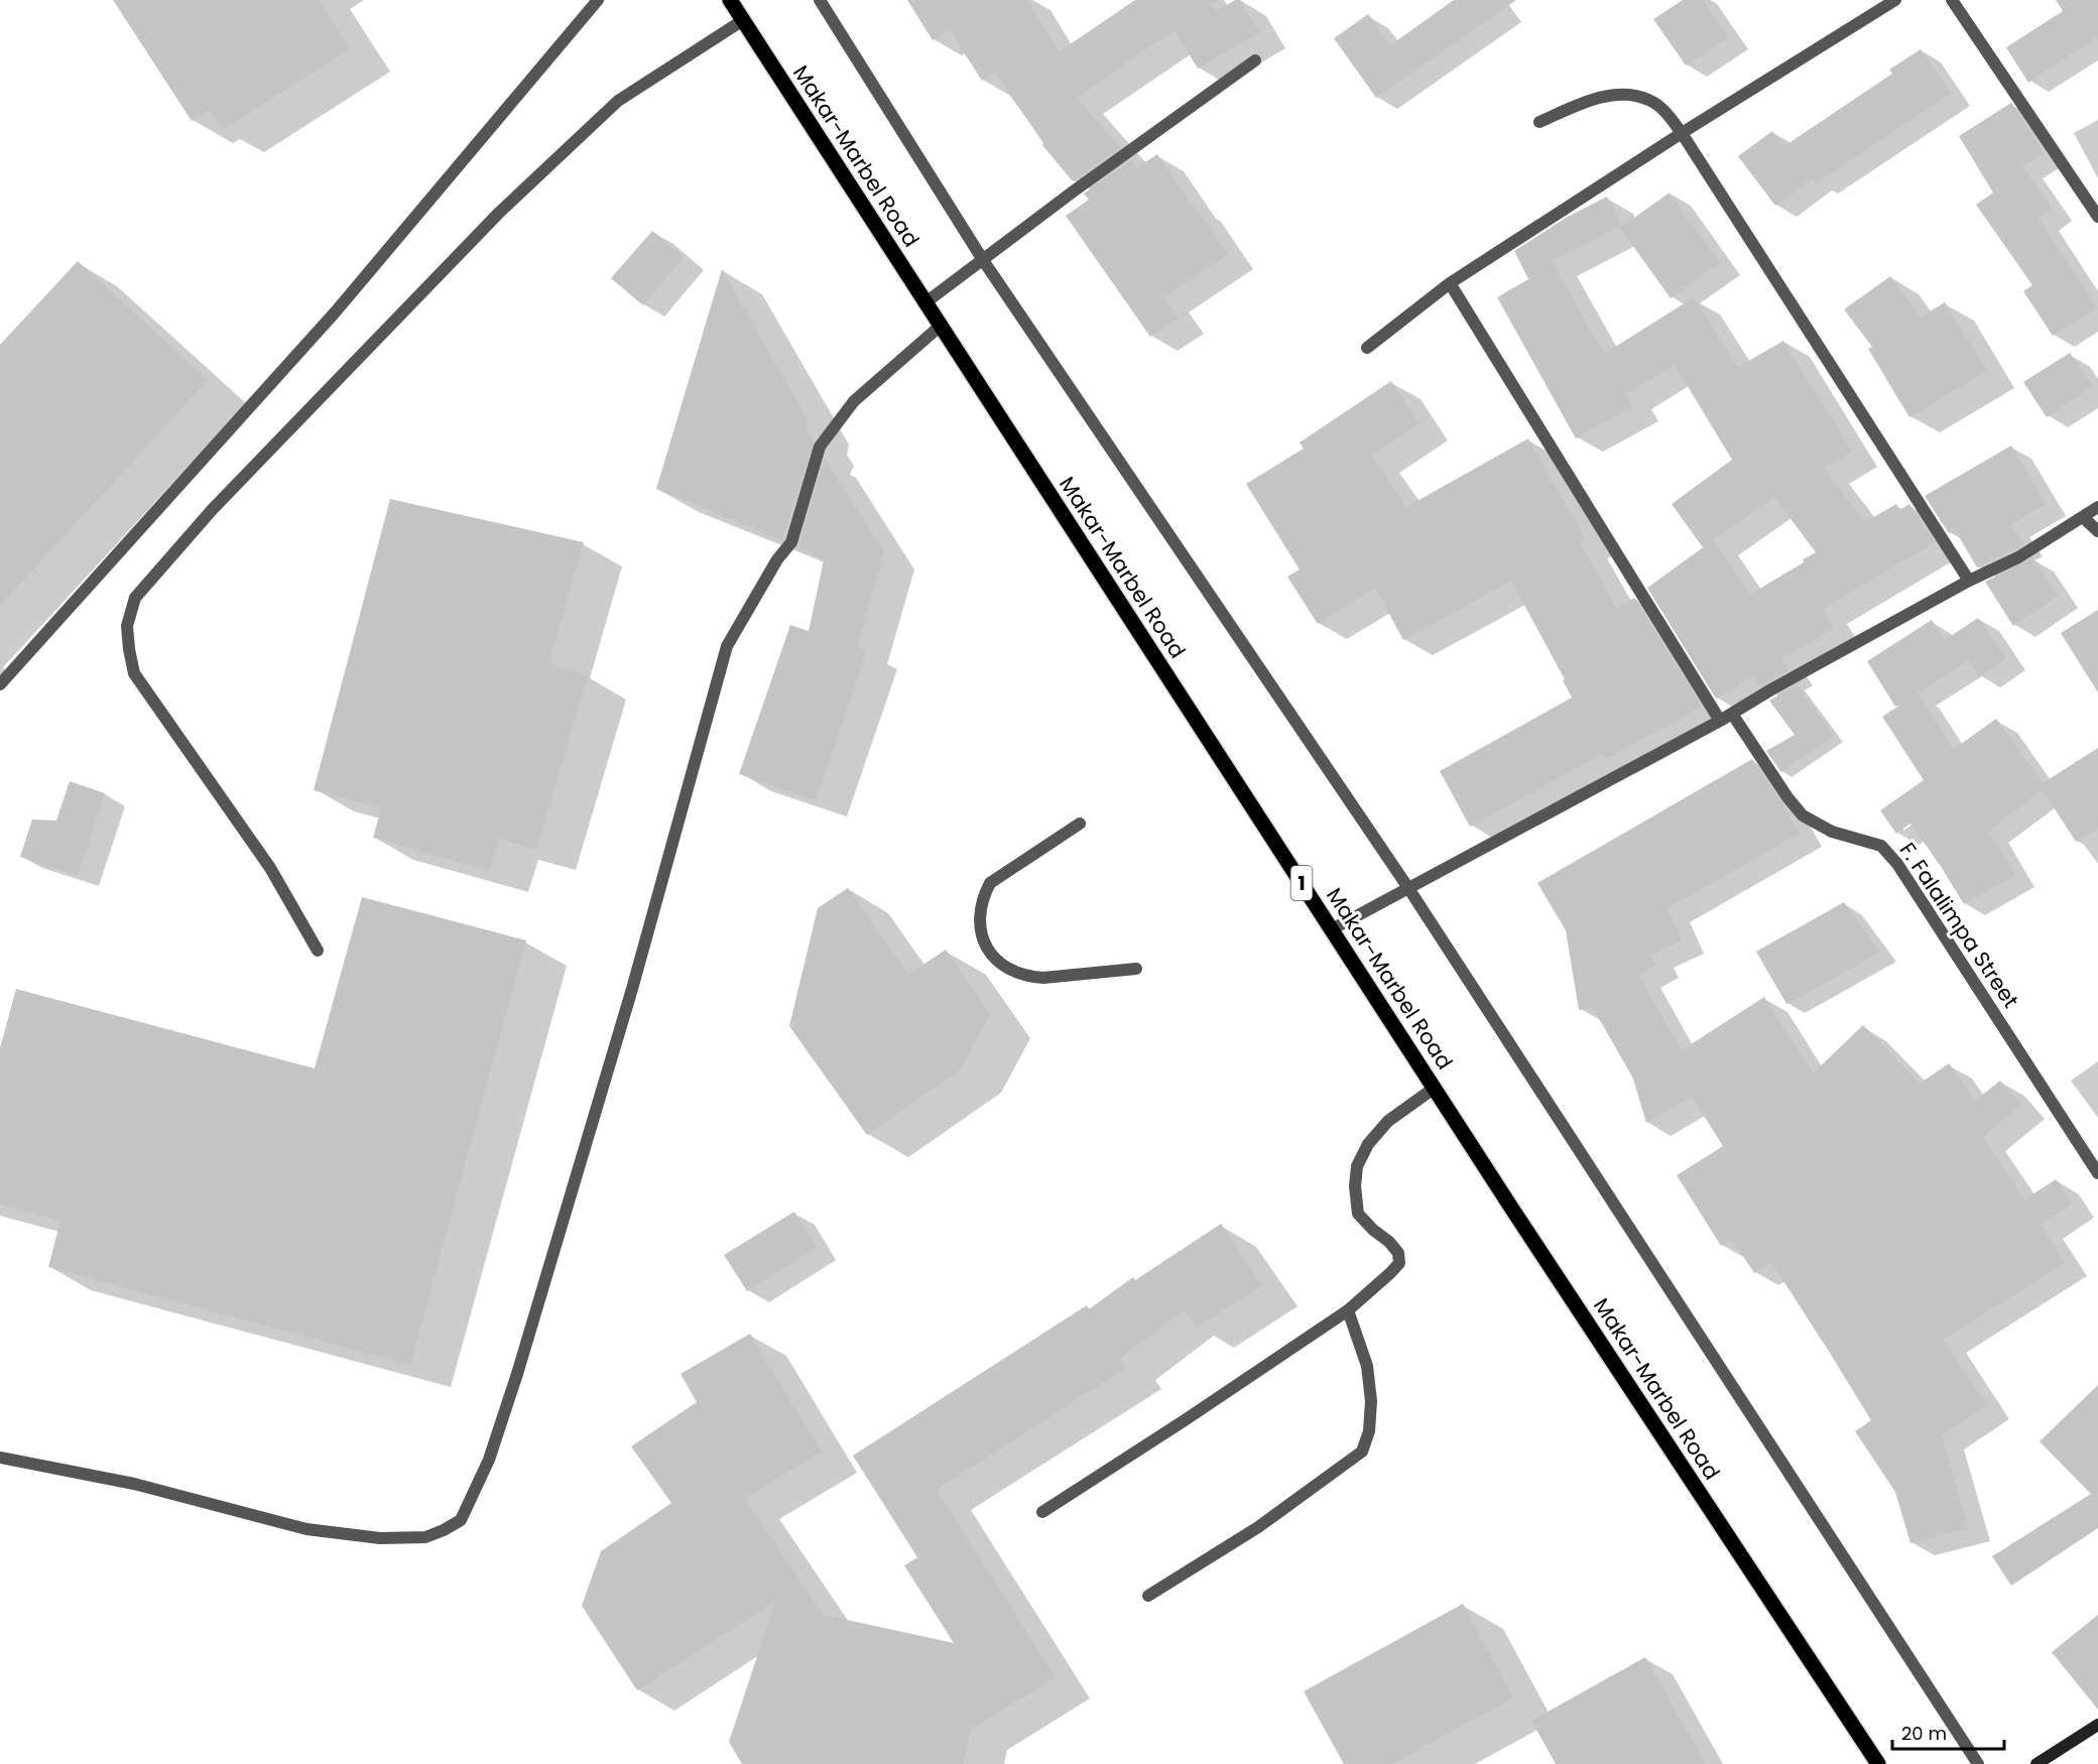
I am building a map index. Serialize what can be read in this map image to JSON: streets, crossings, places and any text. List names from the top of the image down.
{
  "streets": {
    "main road": ["Makar-Marbel Road", "1"],
    "street": ["F. Falalimpa Street"]
  },
  "scale_bar": "20 m"
}
